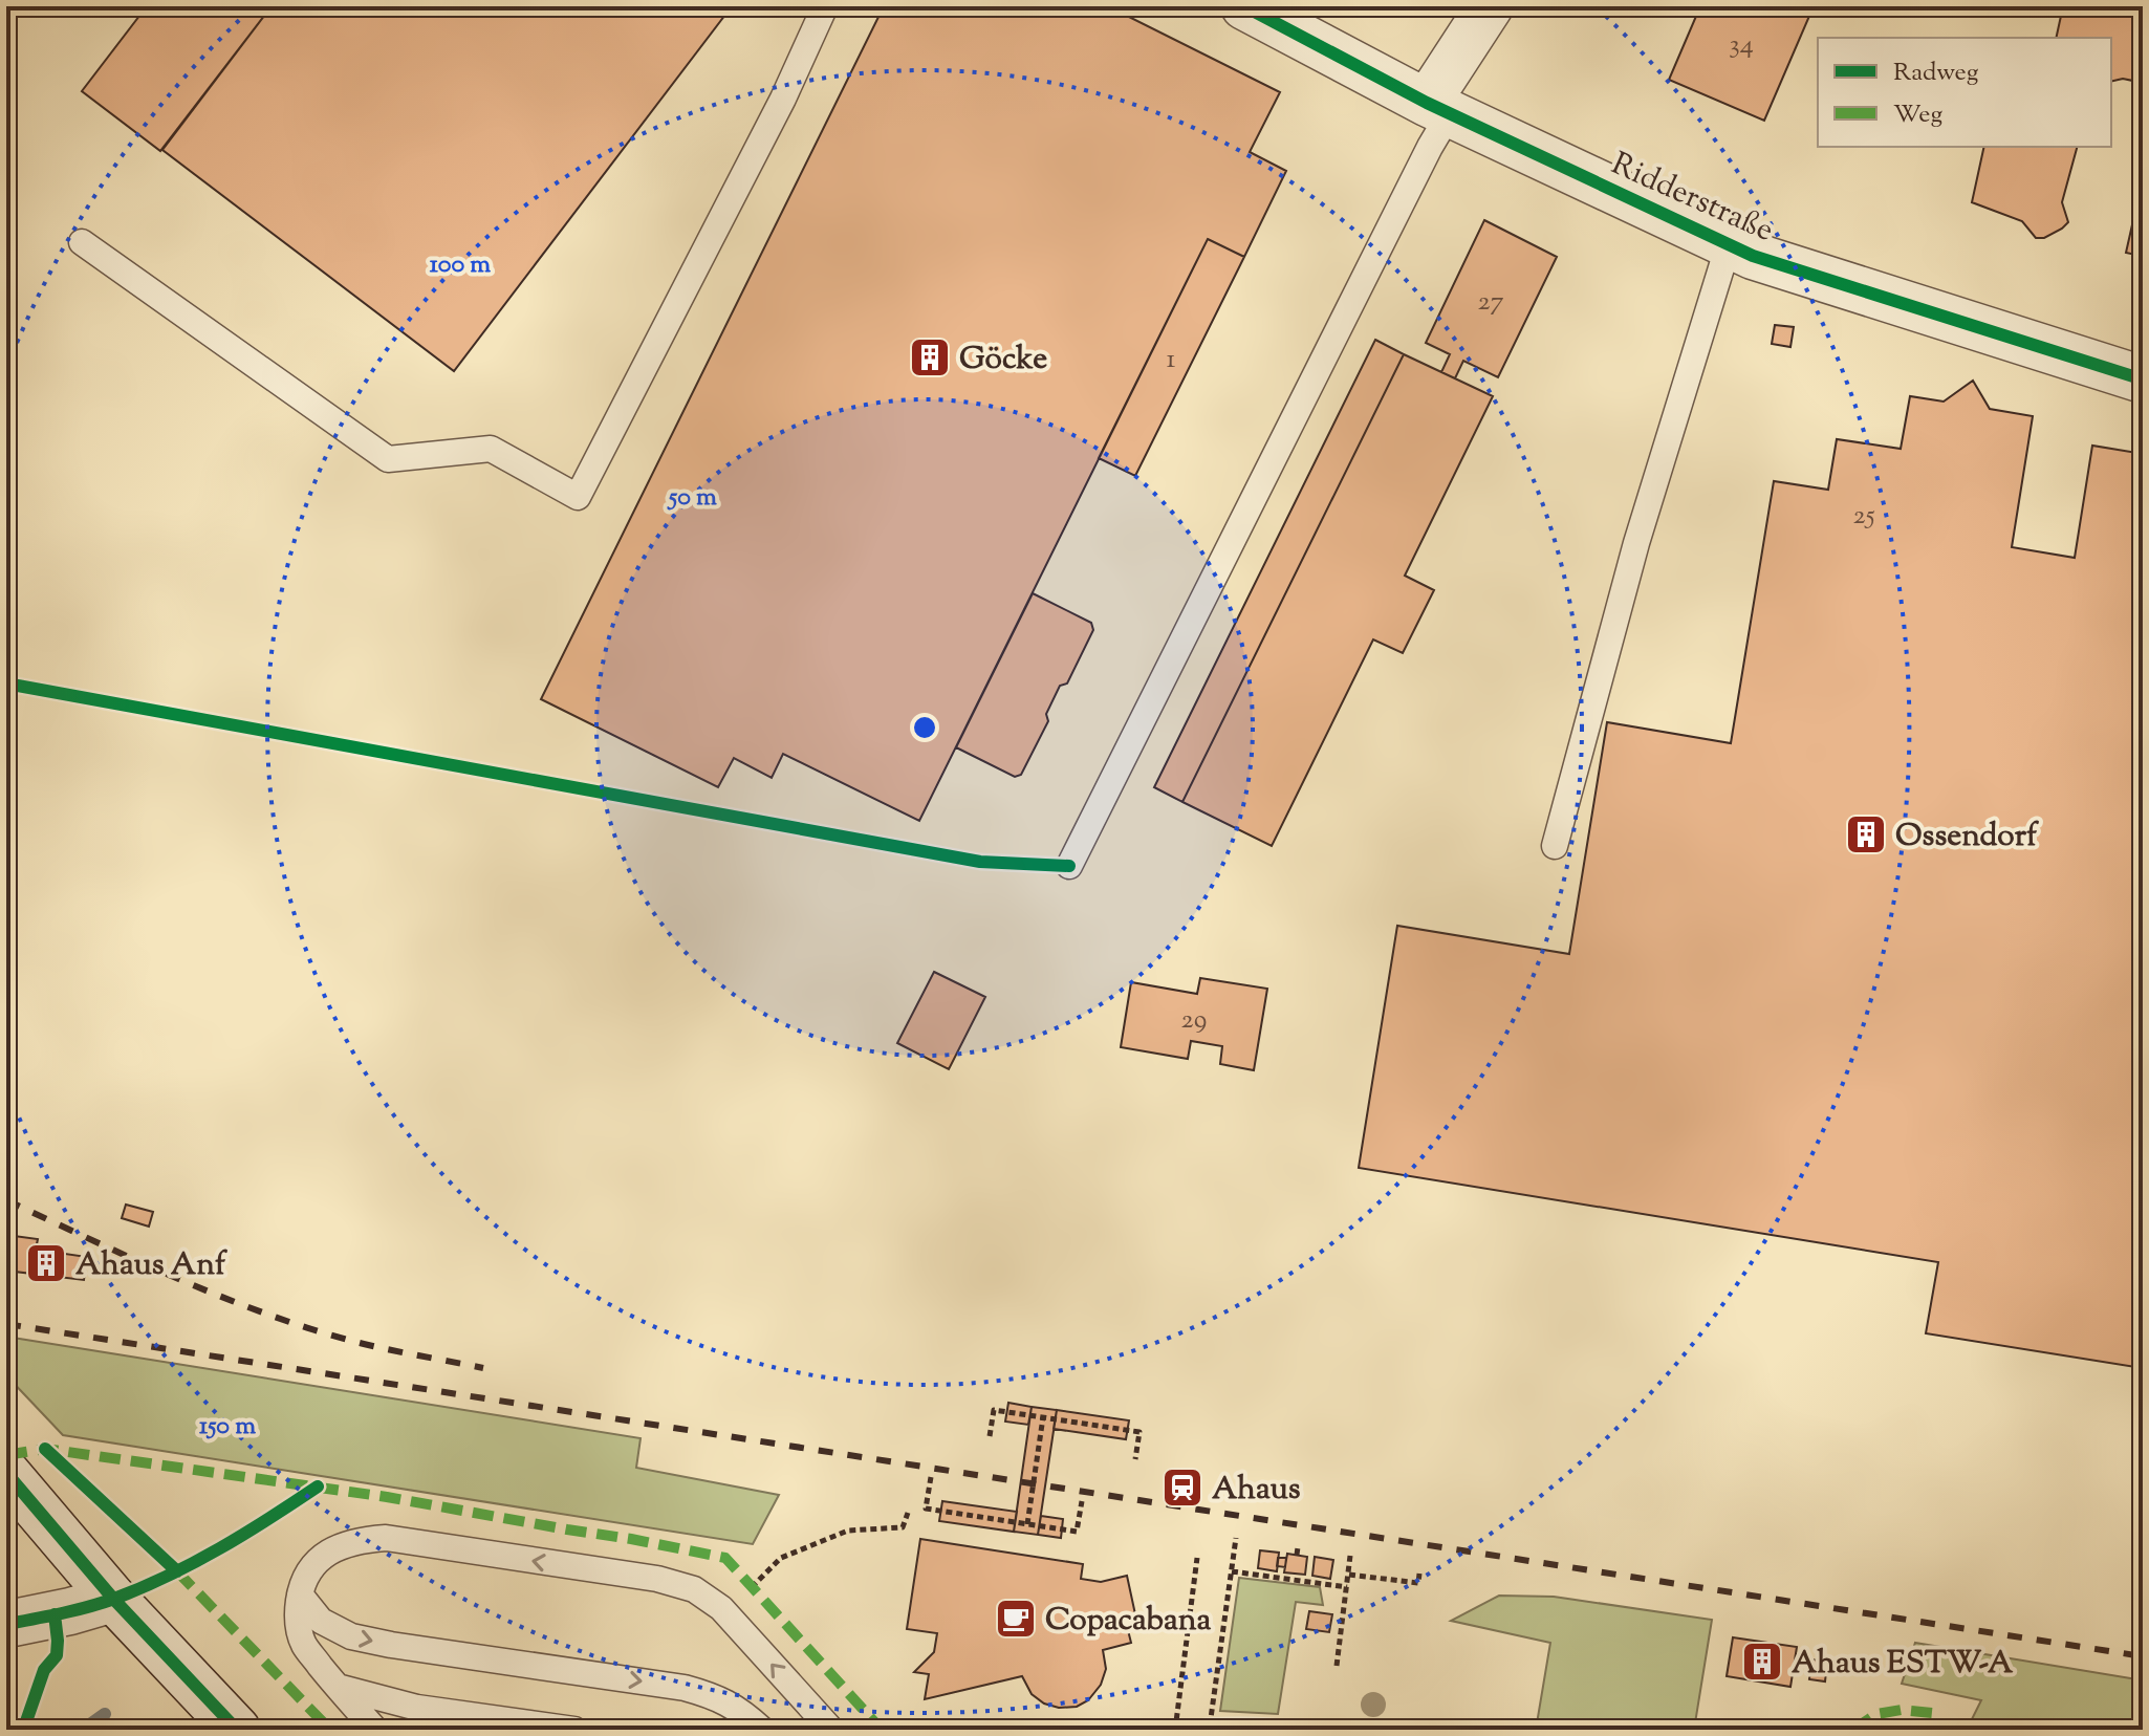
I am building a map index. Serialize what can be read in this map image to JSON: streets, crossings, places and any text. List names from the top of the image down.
{
  "streets": {
    "street": ["Ridderstraße"]
  },
  "places": {
    "building": [
      "Göcke",
      "Ossendorf",
      "Ahaus Anf",
      "Ahaus ESTW-A"
    ],
    "station": ["Ahaus"],
    "cafe": ["Copacabana"]
  },
  "house_numbers": [
    "34",
    "27",
    "1",
    "25",
    "29"
  ],
  "legend": ["Radweg", "Weg"],
  "rings": ["100 m", "50 m", "150 m"]
}
